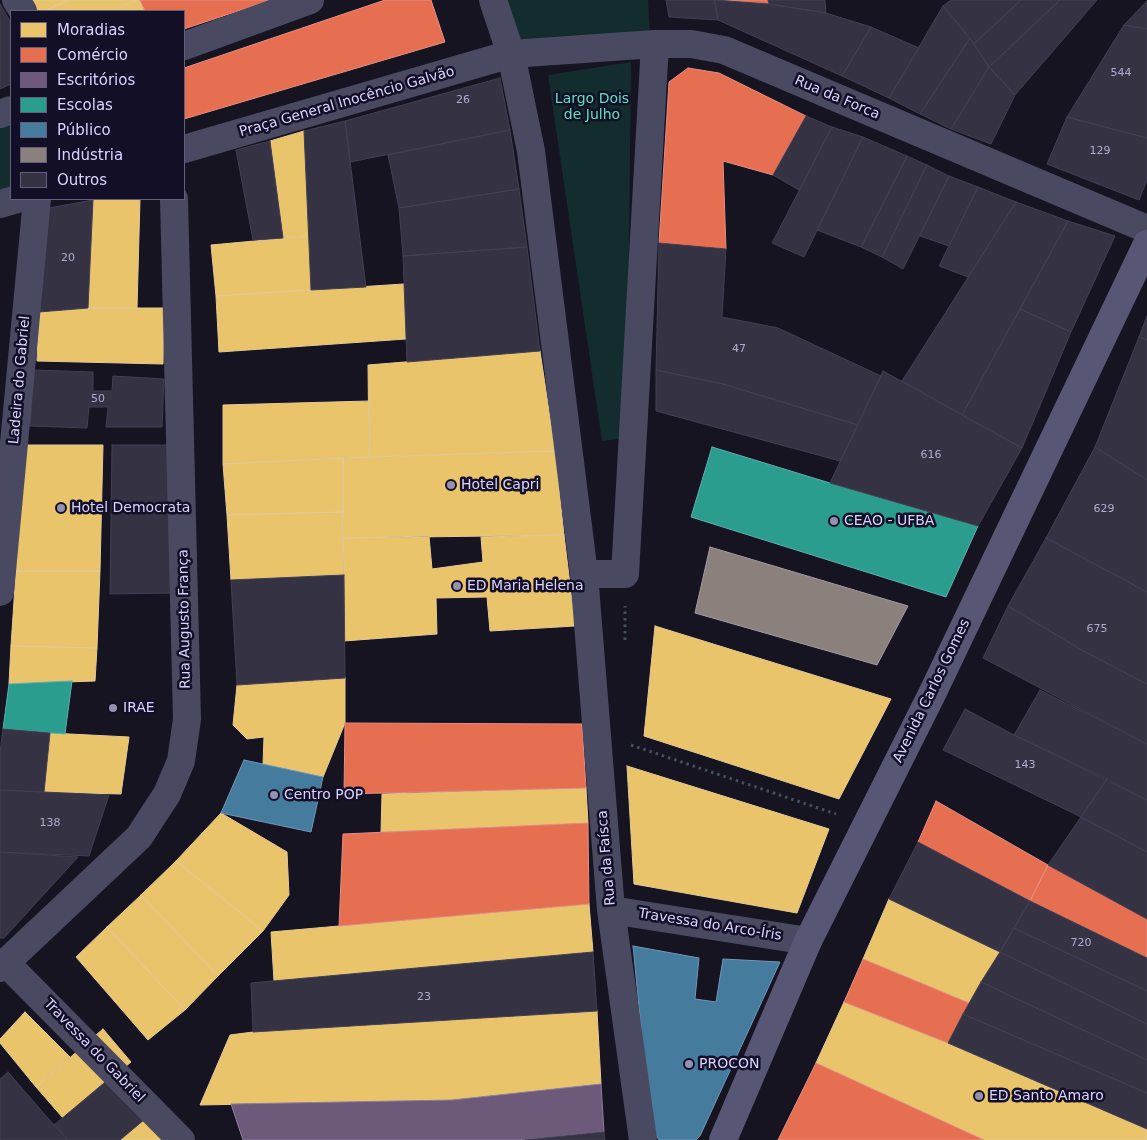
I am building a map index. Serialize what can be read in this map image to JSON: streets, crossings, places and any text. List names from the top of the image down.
{
  "streets": {
    "main road": ["Avenida Carlos Gomes"],
    "street": [
      "Rua da Forca",
      "Praça General Inocêncio Galvão",
      "Ladeira do Gabriel",
      "Rua Augusto França",
      "Rua da Faísca",
      "Travessa do Arco-Íris",
      "Travessa do Gabriel"
    ]
  },
  "crossings": [
    ["Rua da Forca", "Praça General Inocêncio Galvão"],
    ["Rua Augusto França", "Travessa do Gabriel"],
    ["Avenida Carlos Gomes", "Travessa do Arco-Íris"],
    ["Rua da Faísca", "Travessa do Arco-Íris"]
  ],
  "parks": ["Largo Dois de Julho"],
  "places": [
    "Hotel Capri",
    "Hotel Democrata",
    "CEAO - UFBA",
    "ED Maria Helena",
    "IRAE",
    "Centro POP",
    "PROCON",
    "ED Santo Amaro"
  ],
  "house_numbers": [
    "544",
    "26",
    "129",
    "20",
    "47",
    "50",
    "616",
    "629",
    "675",
    "143",
    "138",
    "720",
    "23"
  ],
  "legend": [
    "Moradias",
    "Comércio",
    "Escritórios",
    "Escolas",
    "Público",
    "Indústria",
    "Outros"
  ]
}
